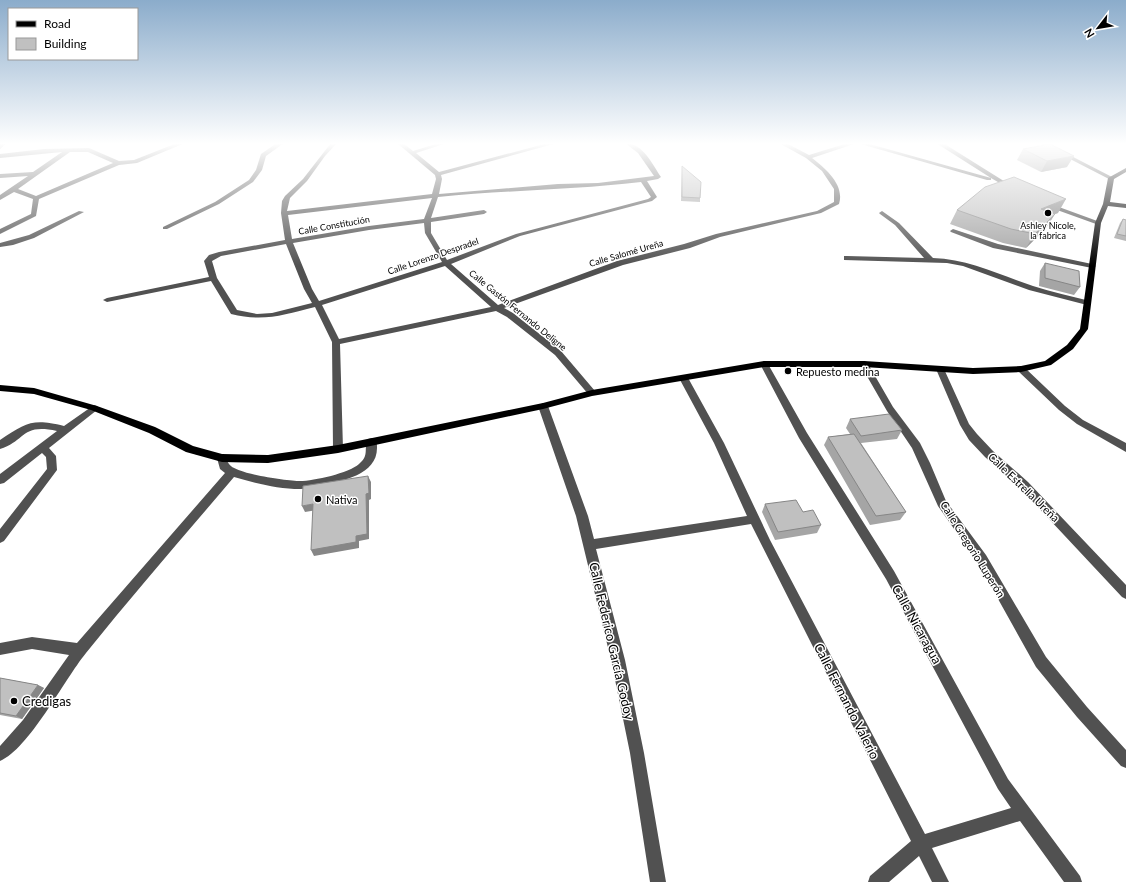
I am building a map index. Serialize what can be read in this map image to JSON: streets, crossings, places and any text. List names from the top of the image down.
{
  "streets": {
    "street": [
      "Calle Constitución",
      "Calle Salomé Ureña",
      "Calle Lorenzo Despradel",
      "Calle Gastón Fernando Deligne",
      "Calle Estrella Ureña",
      "Calle Gregorio Luperón",
      "Calle Nicaragua",
      "Calle Federico García Godoy",
      "Calle Fernando Valerio"
    ]
  },
  "crossings": [
    ["Calle Constitución", "Calle Lorenzo Despradel"],
    ["Calle Constitución", "Calle Gastón Fernando Deligne"],
    ["Calle Salomé Ureña", "Calle Gastón Fernando Deligne"],
    ["Calle Lorenzo Despradel", "Calle Gastón Fernando Deligne"]
  ],
  "places": [
    "Ashley Nicole, la fabrica",
    "Repuesto medina",
    "Nativa",
    "Credigas"
  ],
  "legend": ["Road", "Building"],
  "north": "bottom left"
}
